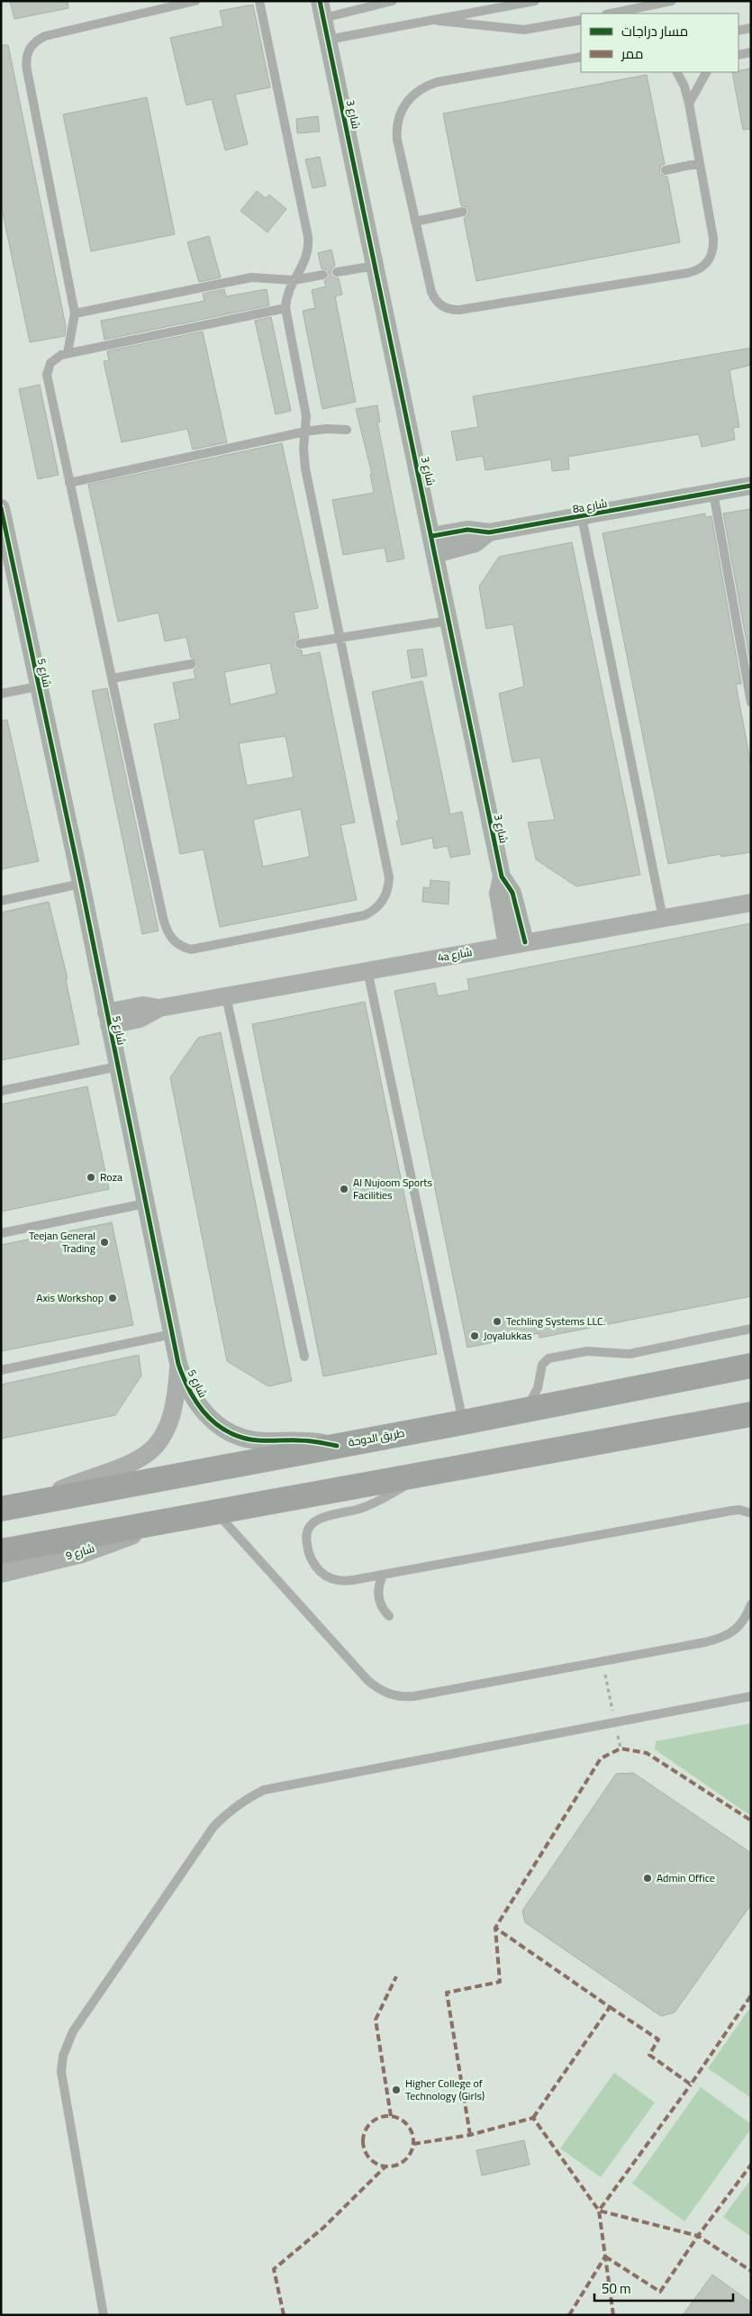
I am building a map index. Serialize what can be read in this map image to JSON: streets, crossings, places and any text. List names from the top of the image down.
{
  "streets": {
    "main road": ["طريق الدوحة"],
    "street": [
      "شارع 3",
      "8a شارع",
      "شارع 5",
      "4a شارع",
      "شارع 9"
    ]
  },
  "crossings": [
    ["شارع 3", "8a شارع"],
    ["شارع 3", "4a شارع"],
    ["شارع 5", "4a شارع"],
    ["شارع 5", "طريق الدوحة"]
  ],
  "places": [
    "Roza",
    "Al Nujoom Sports Facilities",
    "Teejan General Trading",
    "Axis Workshop",
    "Techling Systems LLC.",
    "Joyalukkas",
    "Admin Office",
    "Higher College of Technology (Girls)"
  ],
  "legend": ["مسار دراجات", "ممر"],
  "scale_bar": "50 m"
}
